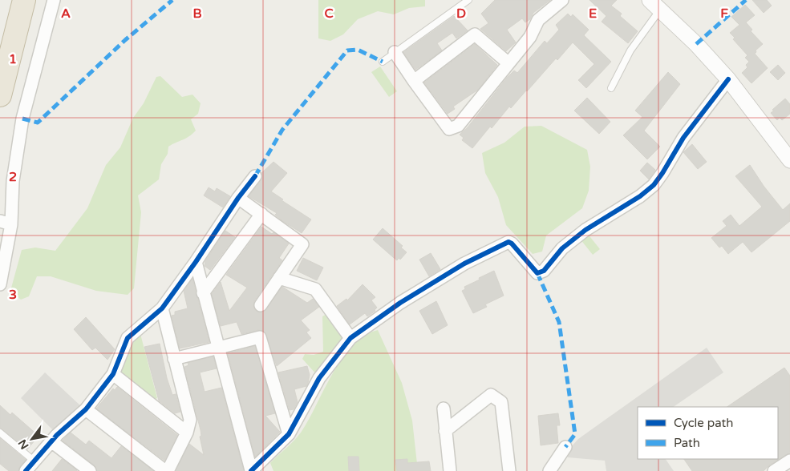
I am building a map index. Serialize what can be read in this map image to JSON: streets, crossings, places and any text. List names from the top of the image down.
{
  "legend": ["Cycle path", "Path"],
  "north": "bottom left",
  "grid": {
    "columns": [
      "A",
      "B",
      "C",
      "D",
      "E",
      "F"
    ],
    "rows": ["1", "2", "3"]
  }
}
